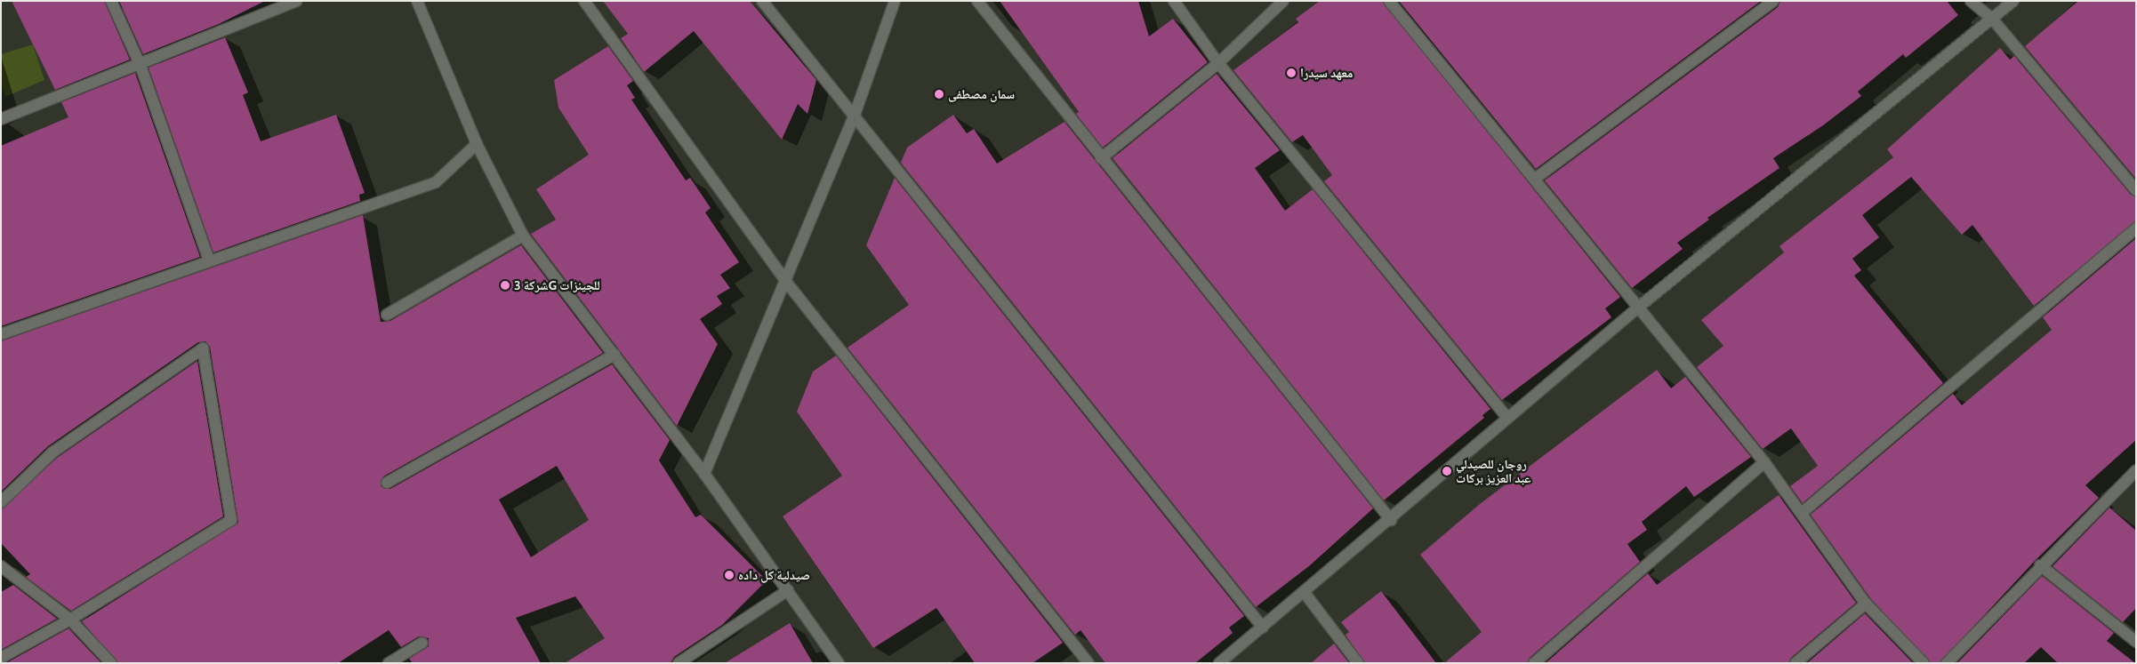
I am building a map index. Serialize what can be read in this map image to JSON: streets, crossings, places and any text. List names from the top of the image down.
{
  "places": [
    "معهد سيدرا",
    "سمان مصطفى",
    "شركة 3G للجينزات",
    "روجان للصيدلي عبد العزيز بركات",
    "صيدلية كل داده"
  ]
}
